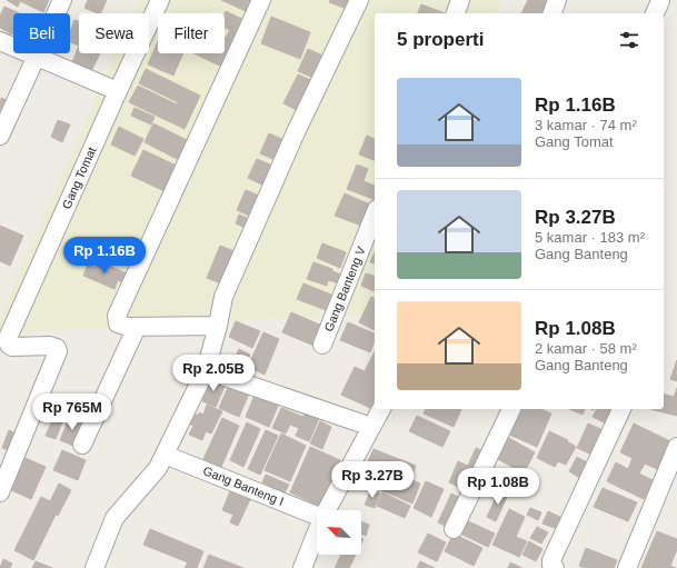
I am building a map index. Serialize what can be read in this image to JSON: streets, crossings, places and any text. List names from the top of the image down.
{
  "streets": {
    "street": ["Gang Tomat", "Gang Banteng V", "Gang Banteng I"]
  },
  "north": "top left",
  "page": {
    "chip": ["Beli", "Sewa", "Filter"],
    "heading": "5 properti",
    "list": [
      {
        "name": "Rp 1.16B",
        "note": "3 kamar · 74 m² · Gang Tomat"
      },
      {
        "name": "Rp 3.27B",
        "note": "5 kamar · 183 m² · Gang Banteng"
      },
      {
        "name": "Rp 1.08B",
        "note": "2 kamar · 58 m² · Gang Banteng"
      }
    ],
    "price": [
      "Rp 1.16B",
      "Rp 2.05B",
      "Rp 765M",
      "Rp 3.27B",
      "Rp 1.08B"
    ]
  }
}
